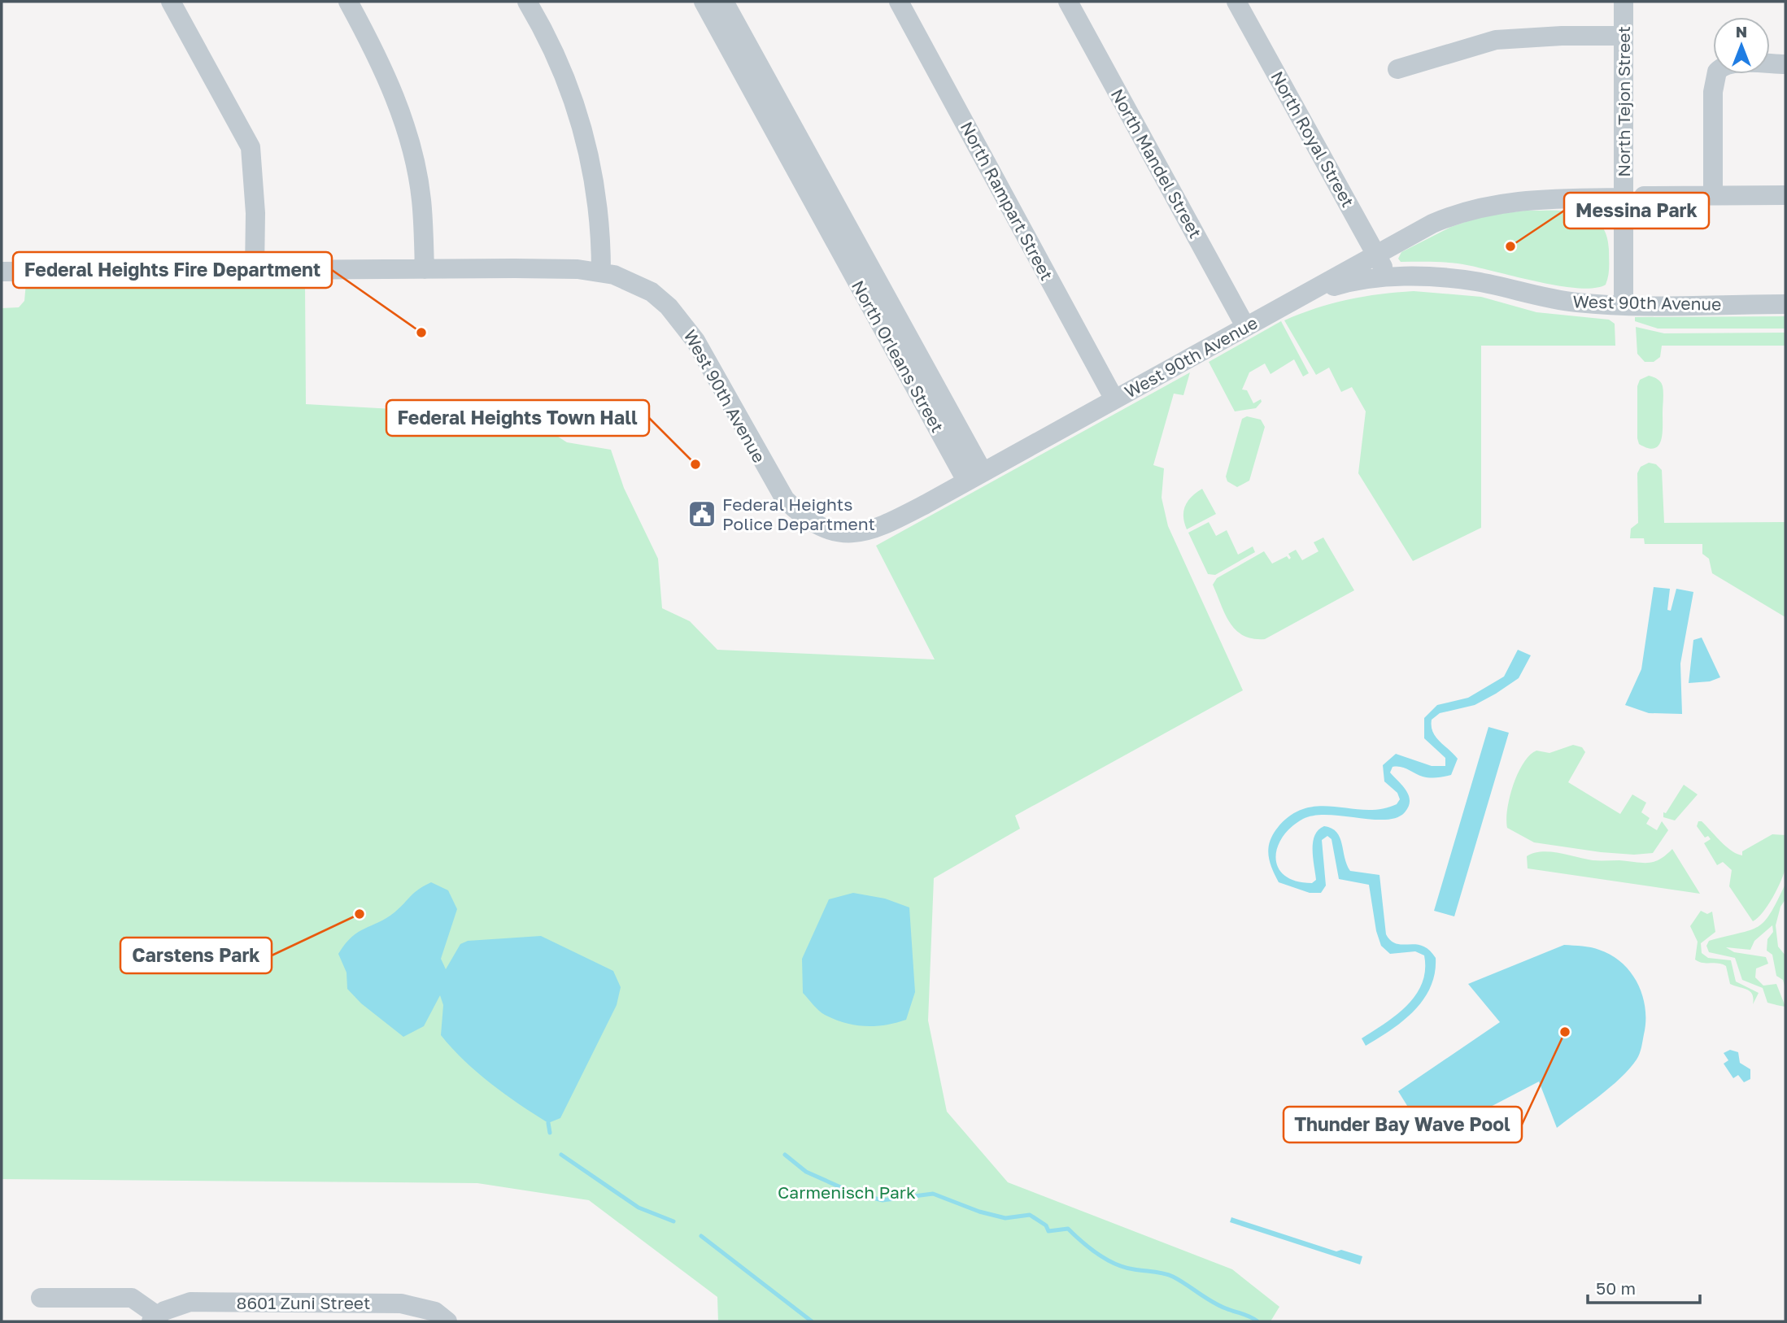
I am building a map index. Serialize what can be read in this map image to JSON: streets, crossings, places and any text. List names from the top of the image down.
{
  "streets": {
    "street": [
      "North Tejon Street",
      "North Royal Street",
      "North Mandel Street",
      "North Rampart Street",
      "West 90th Avenue",
      "North Orleans Street",
      "8601 Zuni Street"
    ]
  },
  "crossings": [
    ["North Tejon Street", "West 90th Avenue"],
    ["North Royal Street", "West 90th Avenue"],
    ["North Mandel Street", "West 90th Avenue"],
    ["North Rampart Street", "West 90th Avenue"],
    ["West 90th Avenue", "North Orleans Street"]
  ],
  "parks": ["Carmenisch Park"],
  "places": {
    "other": [
      "Messina Park",
      "Federal Heights Fire Department",
      "Federal Heights Town Hall",
      "Carstens Park",
      "Thunder Bay Wave Pool"
    ],
    "public building": ["Federal Heights Police Department"]
  },
  "scale_bar": "50 m",
  "north": "top"
}
